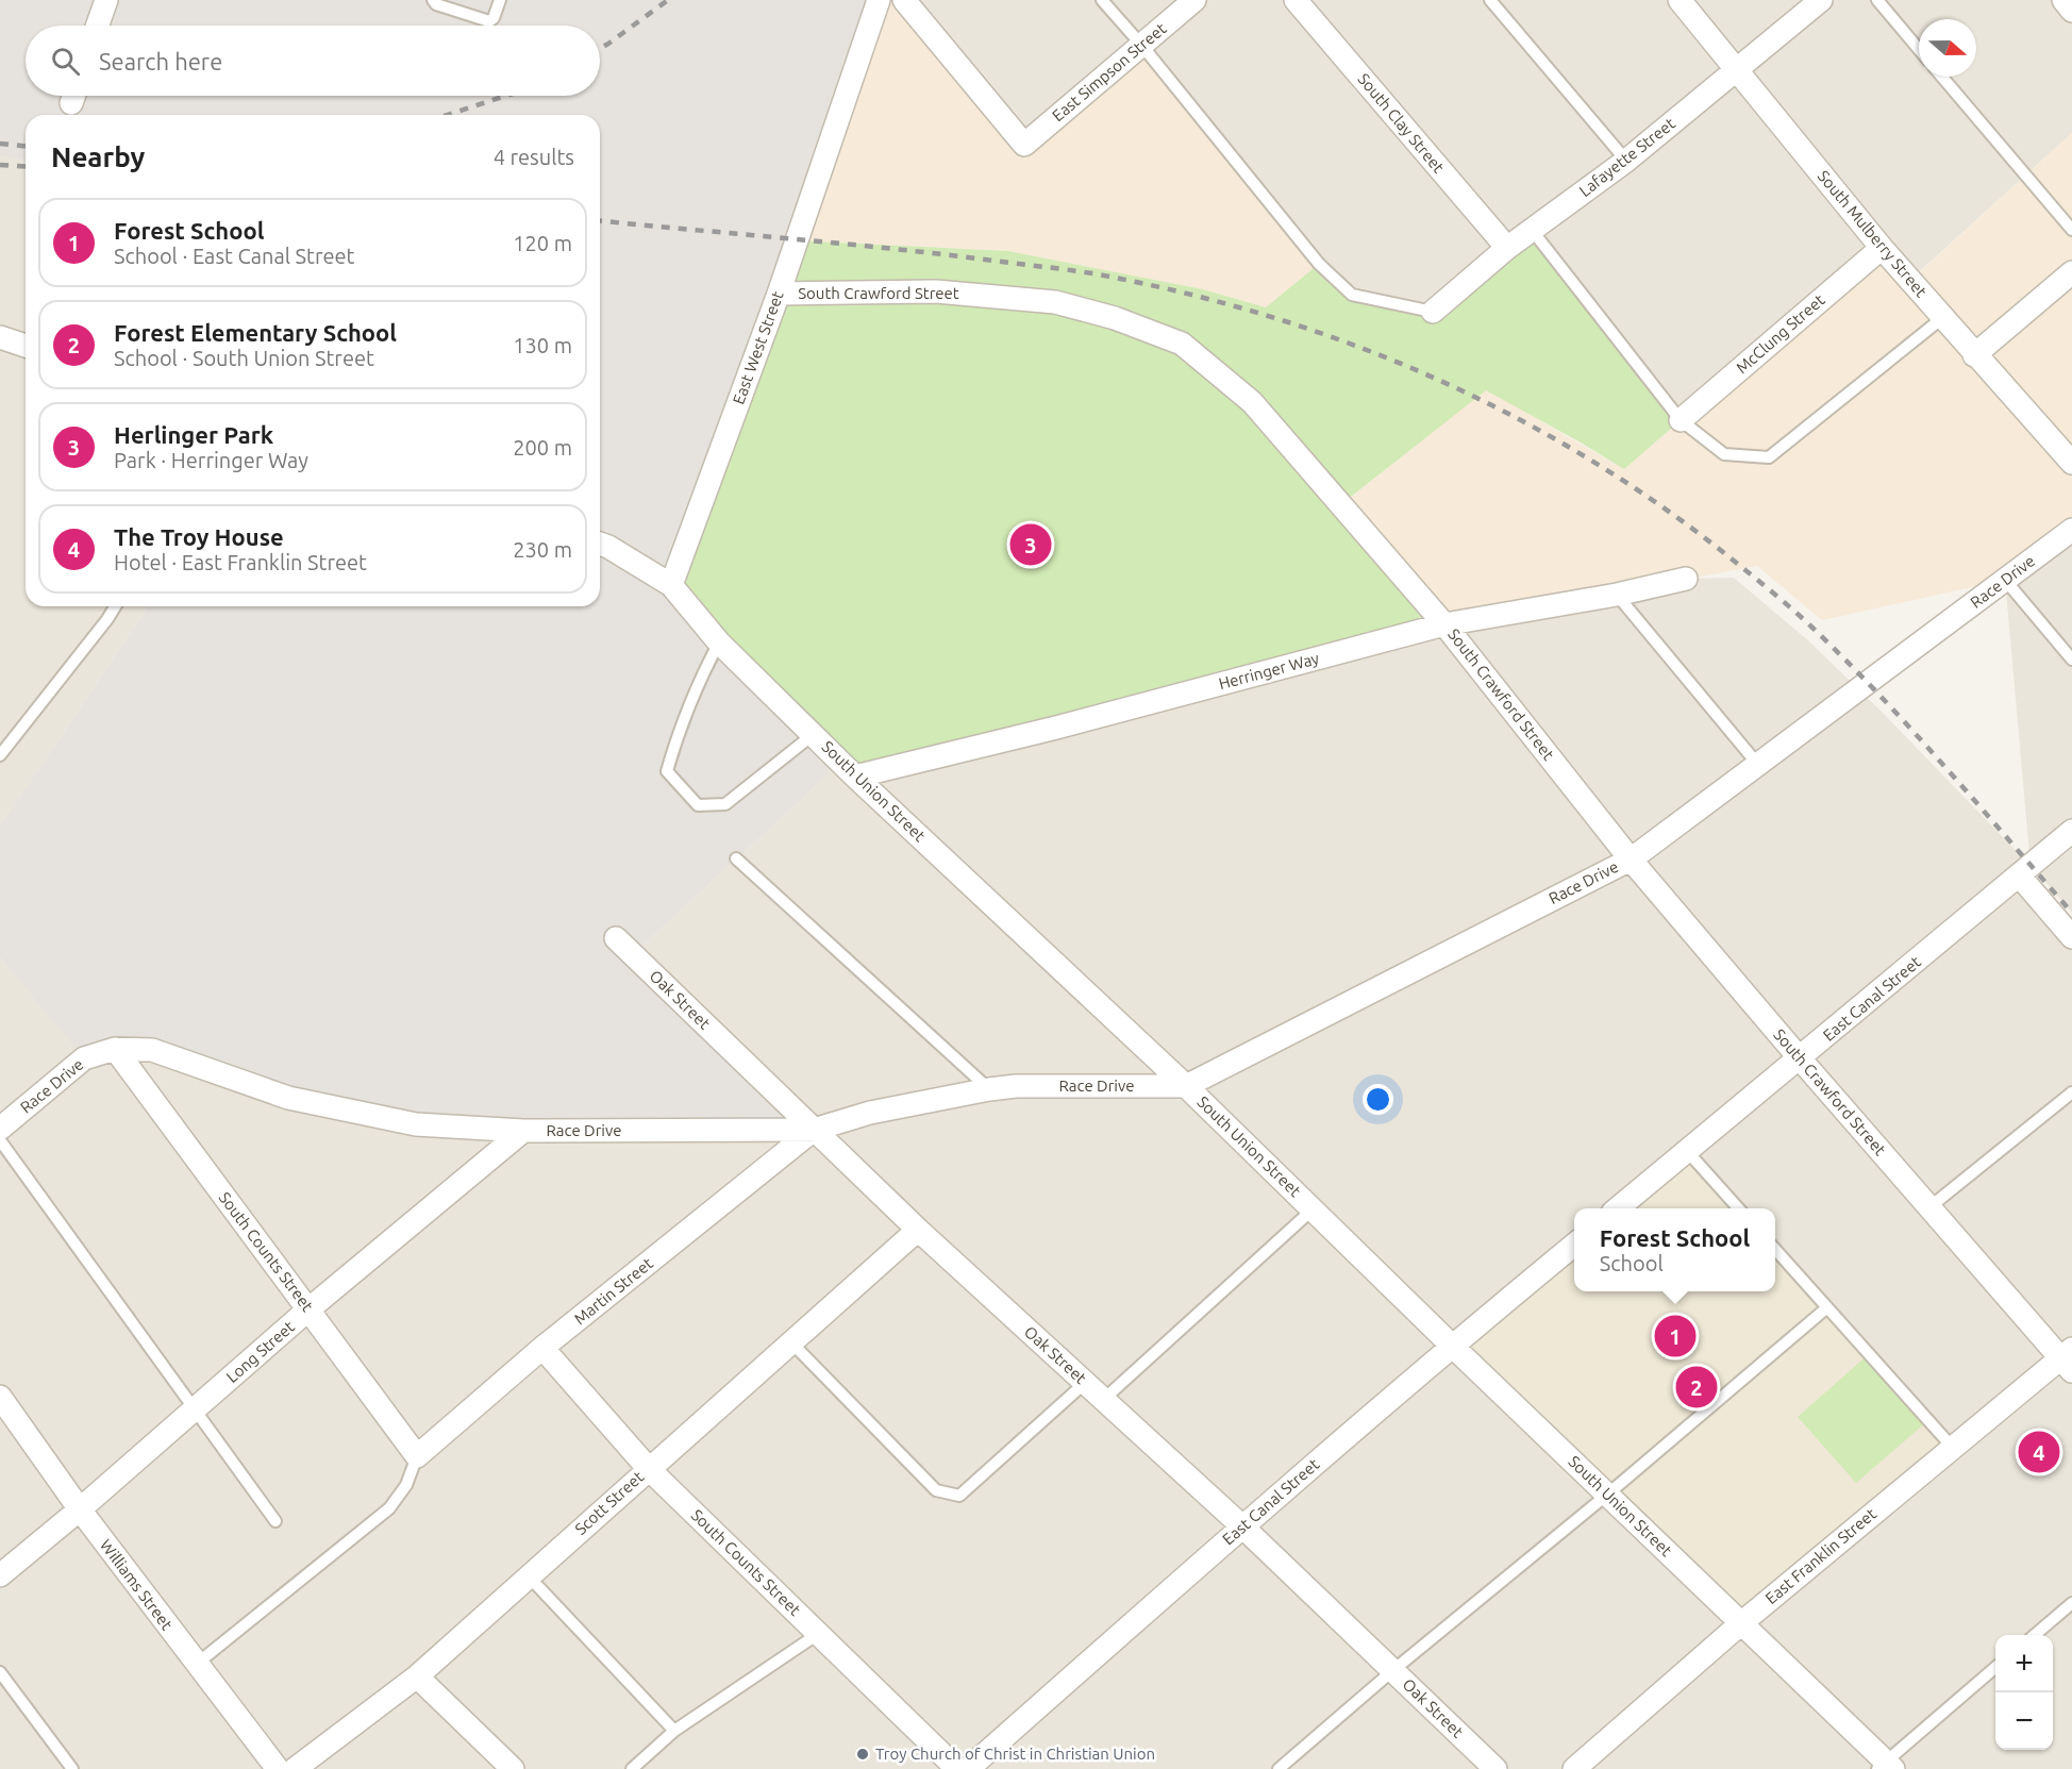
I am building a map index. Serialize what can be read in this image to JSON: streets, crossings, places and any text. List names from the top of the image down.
{
  "streets": {
    "street": [
      "East Simpson Street",
      "South Clay Street",
      "Lafayette Street",
      "South Mulberry Street",
      "South Crawford Street",
      "McClung Street",
      "East West Street",
      "Race Drive",
      "Herringer Way",
      "South Union Street",
      "East Canal Street",
      "Oak Street",
      "South Counts Street",
      "Martin Street",
      "Long Street",
      "Scott Street",
      "East Franklin Street",
      "Williams Street"
    ]
  },
  "crossings": [
    ["South Clay Street", "Lafayette Street"],
    ["Lafayette Street", "South Mulberry Street"],
    ["South Mulberry Street", "McClung Street"],
    ["South Crawford Street", "East West Street"],
    ["South Crawford Street", "Race Drive"],
    ["South Crawford Street", "Herringer Way"],
    ["South Crawford Street", "East Canal Street"],
    ["South Crawford Street", "East Franklin Street"],
    ["East West Street", "South Union Street"],
    ["Race Drive", "South Union Street"],
    ["Race Drive", "Oak Street"],
    ["Race Drive", "South Counts Street"],
    ["Race Drive", "Martin Street"],
    ["Race Drive", "Long Street"],
    ["Herringer Way", "South Union Street"],
    ["South Union Street", "East Canal Street"],
    ["South Union Street", "East Franklin Street"],
    ["East Canal Street", "Oak Street"],
    ["Oak Street", "Martin Street"],
    ["Oak Street", "Scott Street"],
    ["South Counts Street", "Martin Street"],
    ["South Counts Street", "Long Street"],
    ["South Counts Street", "Scott Street"],
    ["Long Street", "Williams Street"]
  ],
  "places": ["Troy Church of Christ in Christian Union"],
  "north": "right",
  "page": {
    "search": "Search here",
    "heading": ["Nearby", "4 results"],
    "list": [
      {
        "mark": "1",
        "name": "Forest School",
        "note": "School · East Canal Street",
        "value": "120 m"
      },
      {
        "mark": "2",
        "name": "Forest Elementary School",
        "note": "School · South Union Street",
        "value": "130 m"
      },
      {
        "mark": "3",
        "name": "Herlinger Park",
        "note": "Park · Herringer Way",
        "value": "200 m"
      },
      {
        "mark": "4",
        "name": "The Troy House",
        "note": "Hotel · East Franklin Street",
        "value": "230 m"
      }
    ],
    "pins": [
      "3",
      "1",
      "2",
      "4"
    ],
    "popup": ["Forest School", "School"],
    "map_buttons": ["+", "−"]
  }
}
